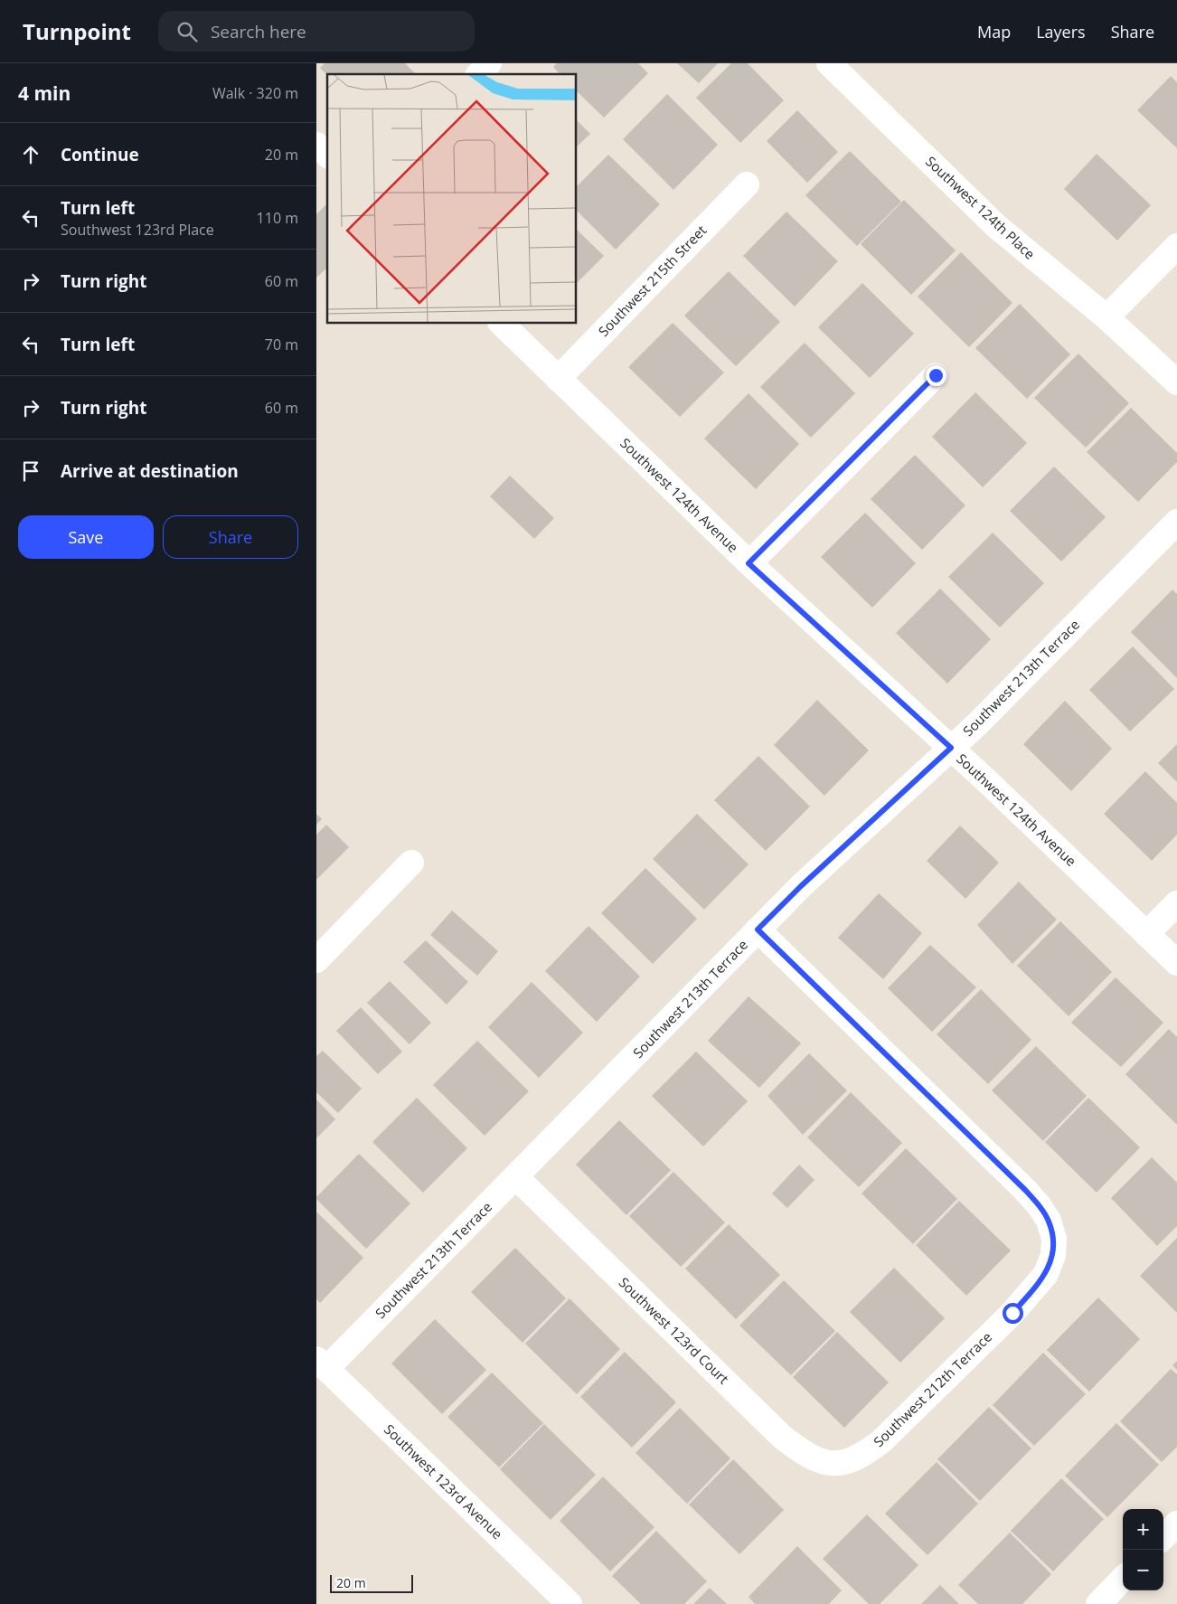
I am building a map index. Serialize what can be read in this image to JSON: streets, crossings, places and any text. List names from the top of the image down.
{
  "streets": {
    "street": [
      "Southwest 124th Place",
      "Southwest 215th Street",
      "Southwest 124th Avenue",
      "Southwest 213th Terrace",
      "Southwest 123rd Court",
      "Southwest 212th Terrace",
      "Southwest 123rd Avenue"
    ]
  },
  "crossings": [
    ["Southwest 215th Street", "Southwest 124th Avenue"],
    ["Southwest 124th Avenue", "Southwest 213th Terrace"],
    ["Southwest 213th Terrace", "Southwest 123rd Court"],
    ["Southwest 213th Terrace", "Southwest 212th Terrace"],
    ["Southwest 213th Terrace", "Southwest 123rd Avenue"],
    ["Southwest 123rd Court", "Southwest 212th Terrace"]
  ],
  "scale_bar": "20 m",
  "page": {
    "header": "Turnpoint",
    "search": "Search here",
    "nav": ["Map", "Layers", "Share"],
    "heading": ["4 min", "Walk · 320 m"],
    "list": [
      ["Continue", "20 m"],
      ["Turn left", "Southwest 123rd Place", "110 m"],
      ["Turn right", "60 m"],
      ["Turn left", "70 m"],
      ["Turn right", "60 m"],
      "Arrive at destination"
    ],
    "buttons": ["Save", "Share"],
    "map_buttons": ["+", "−"],
    "scale": "20 m"
  }
}
